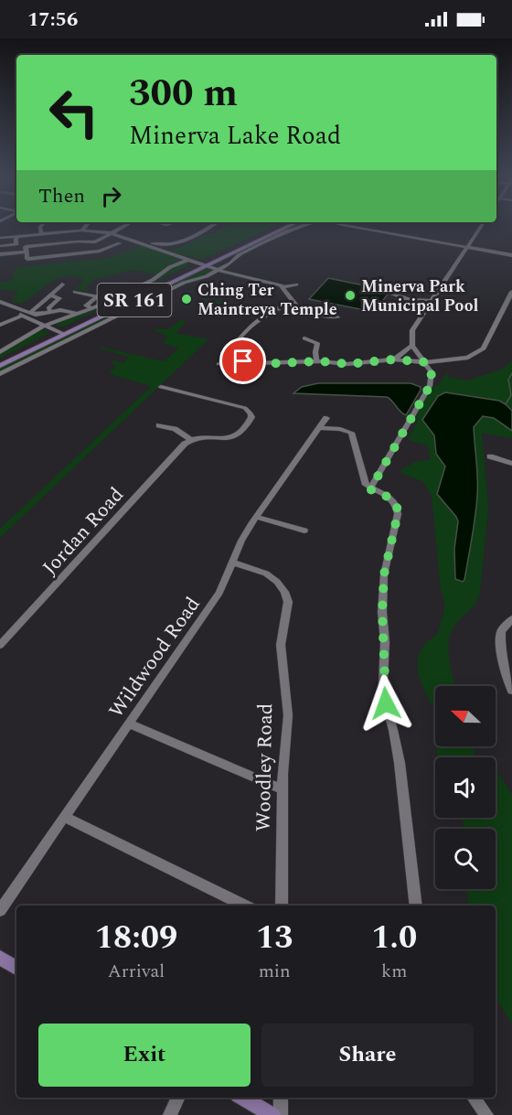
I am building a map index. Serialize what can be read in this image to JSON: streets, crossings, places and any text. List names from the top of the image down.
{
  "streets": {
    "main road": ["SR 161"],
    "street": ["Jordan Road", "Wildwood Road", "Woodley Road"]
  },
  "crossings": [
    ["Wildwood Road", "Woodley Road"]
  ],
  "places": ["Minerva Park Municipal Pool", "Ching Ter Maintreya Temple"],
  "north": "left",
  "page": {
    "status": "17:56",
    "turn": ["300 m", "Minerva Lake Road"],
    "then": "Then",
    "eta": [
      "18:09",
      "Arrival",
      "13",
      "min",
      "1.0",
      "km"
    ],
    "buttons": ["Exit", "Share"]
  }
}
